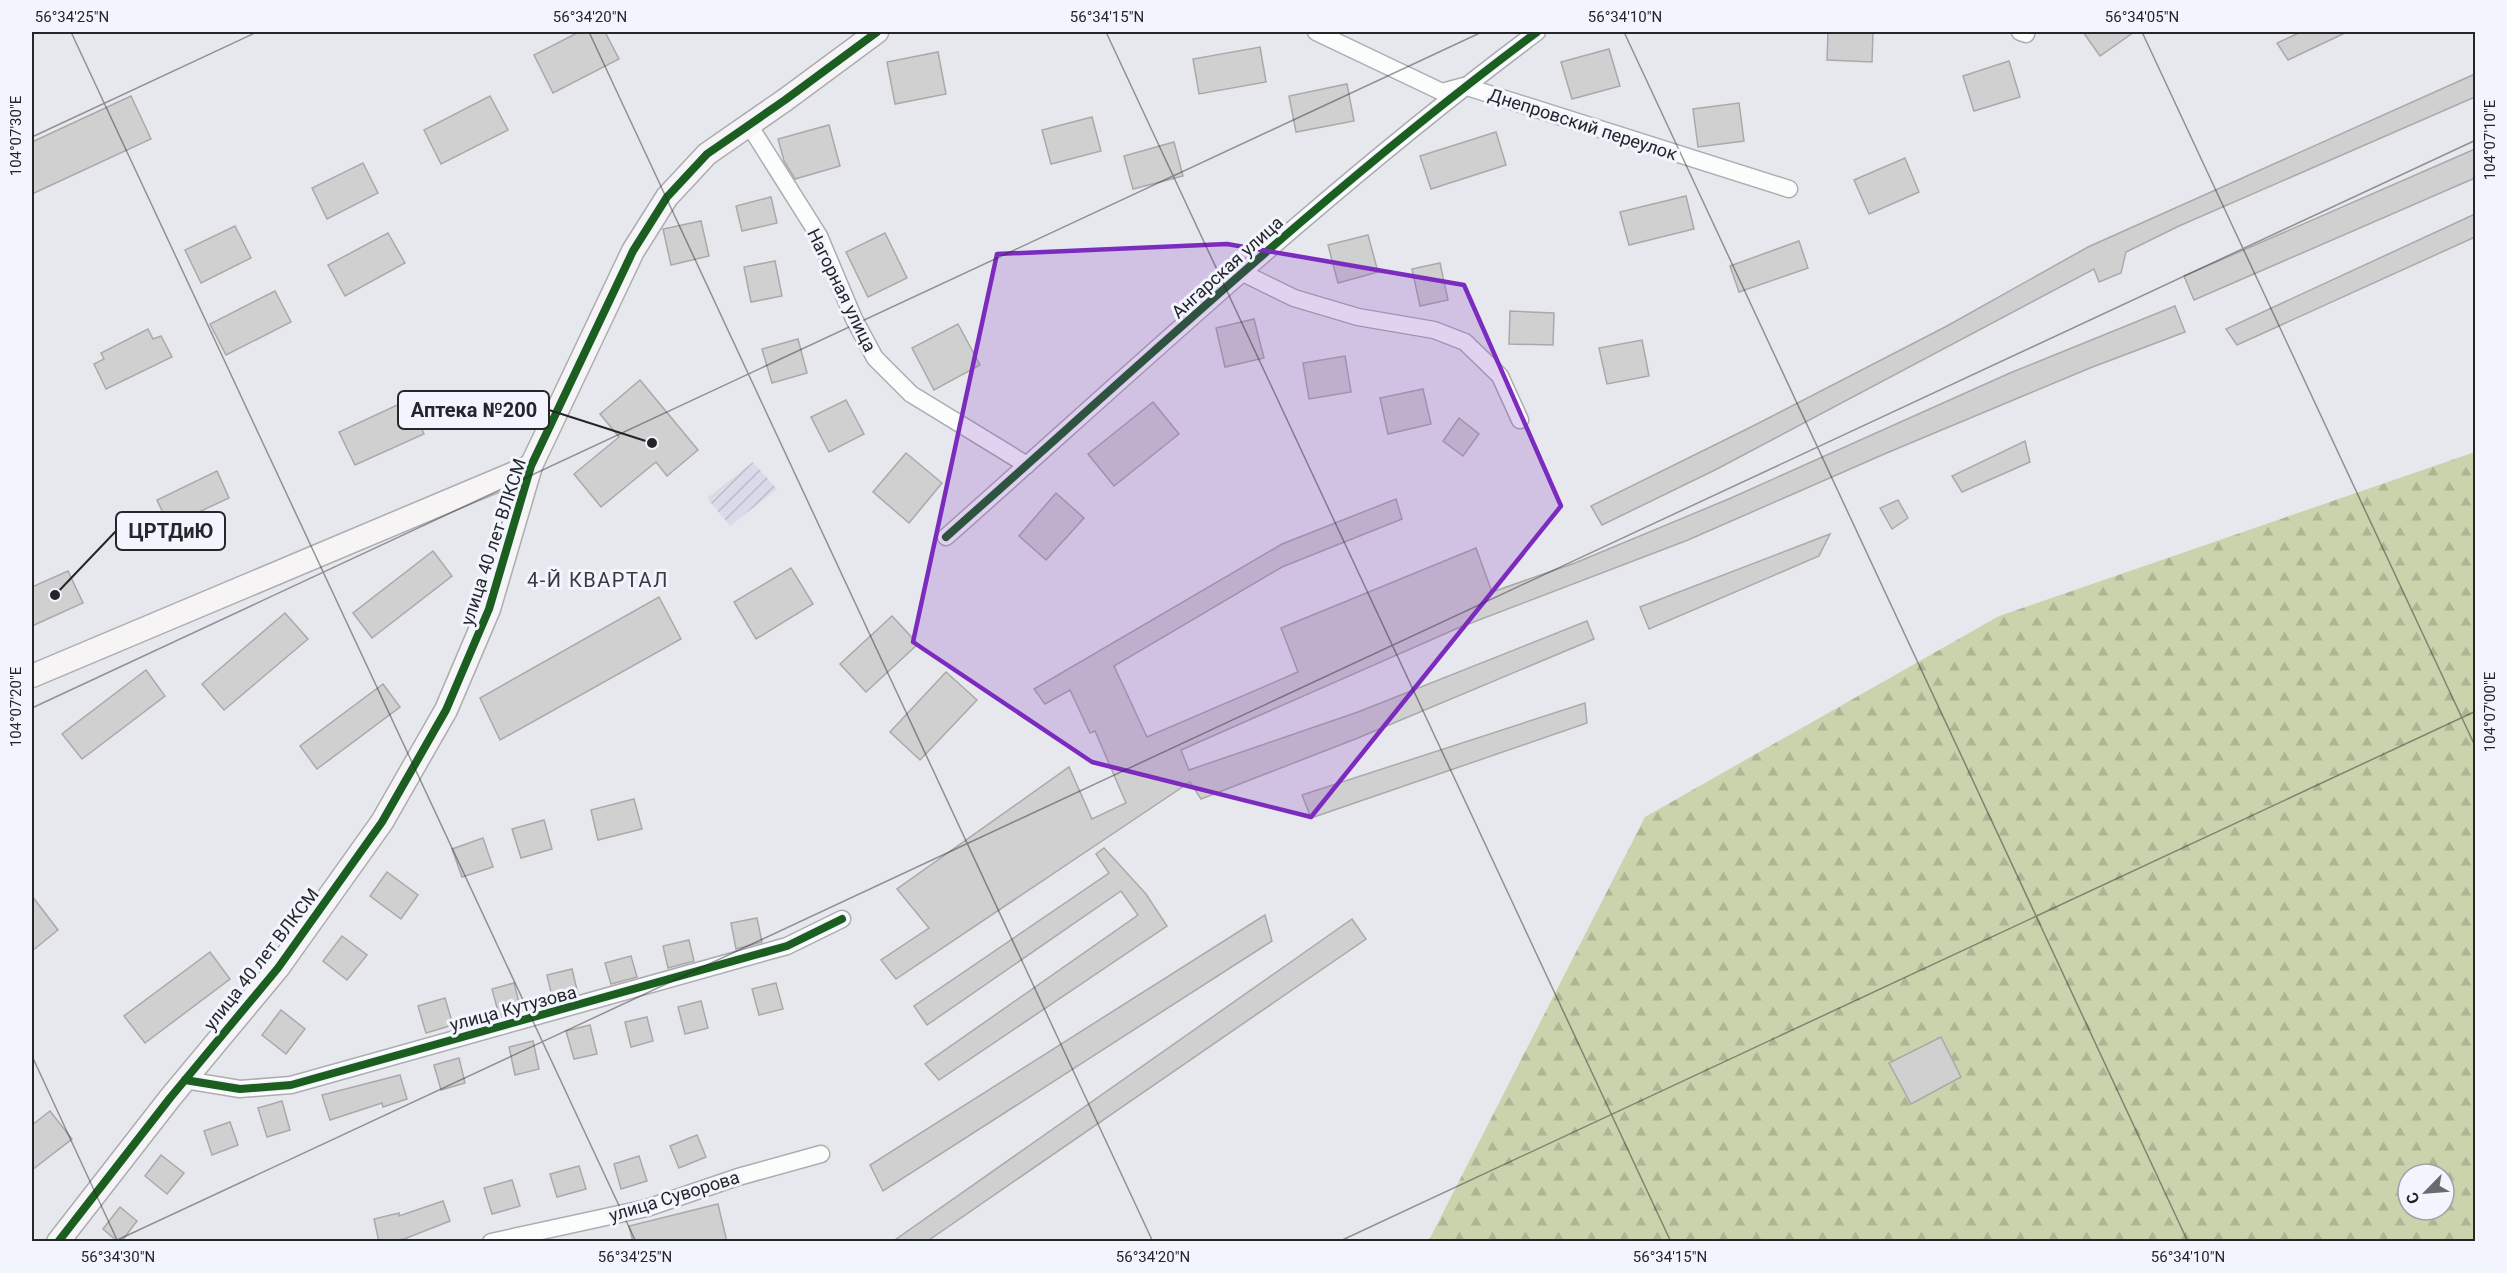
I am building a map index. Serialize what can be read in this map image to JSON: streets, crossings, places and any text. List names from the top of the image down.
{
  "streets": {
    "street": [
      "Днепровский переулок",
      "Ангарская улица",
      "Нагорная улица",
      "улица 40 лет ВЛКСМ",
      "улица Кутузова",
      "улица Суворова"
    ]
  },
  "crossings": [
    ["Днепровский переулок", "Ангарская улица"],
    ["Ангарская улица", "Нагорная улица"],
    ["Нагорная улица", "улица 40 лет ВЛКСМ"],
    ["улица 40 лет ВЛКСМ", "улица Кутузова"]
  ],
  "districts": ["4-Й КВАРТАЛ"],
  "places": ["Аптека №200", "ЦРТДиЮ"],
  "north": "bottom left",
  "coordinates": [
    "56°34'25\"N",
    "56°34'20\"N",
    "56°34'15\"N",
    "56°34'10\"N",
    "56°34'05\"N",
    "104°07'30\"E",
    "104°07'10\"E",
    "104°07'20\"E",
    "104°07'00\"E",
    "56°34'30\"N"
  ]
}
